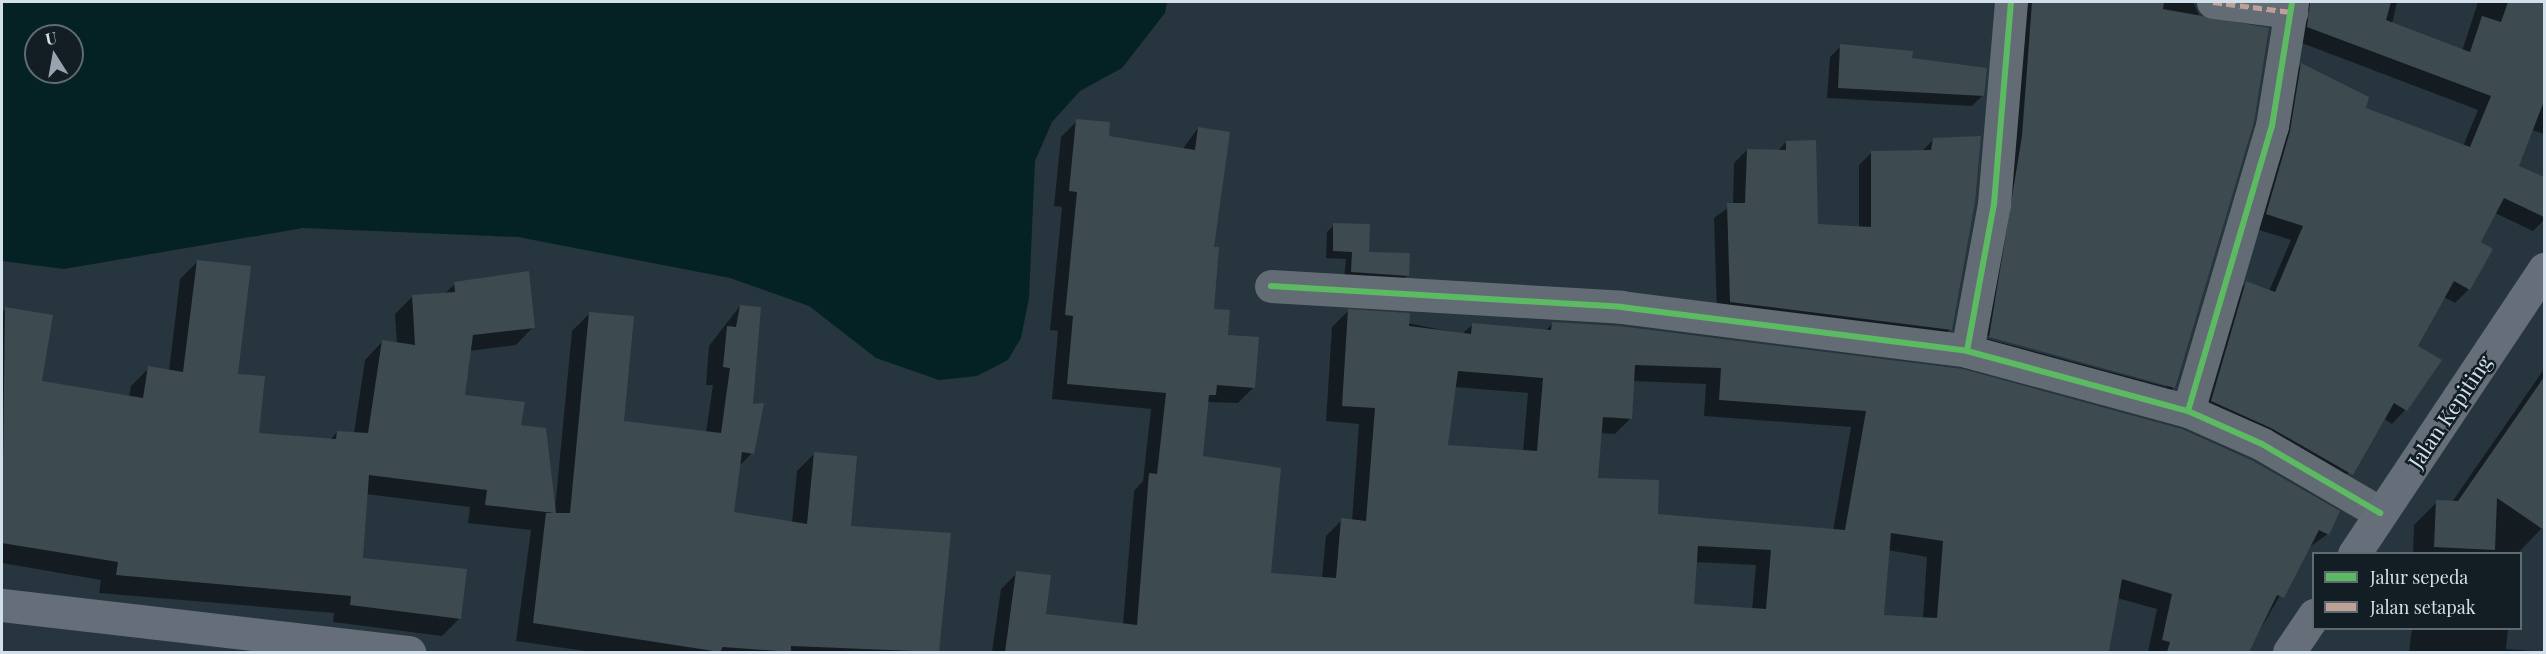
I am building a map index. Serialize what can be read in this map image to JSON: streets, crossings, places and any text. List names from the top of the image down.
{
  "streets": {
    "main road": ["Jalan Kepiting"]
  },
  "legend": ["Jalur sepeda", "Jalan setapak"],
  "north": "top"
}
